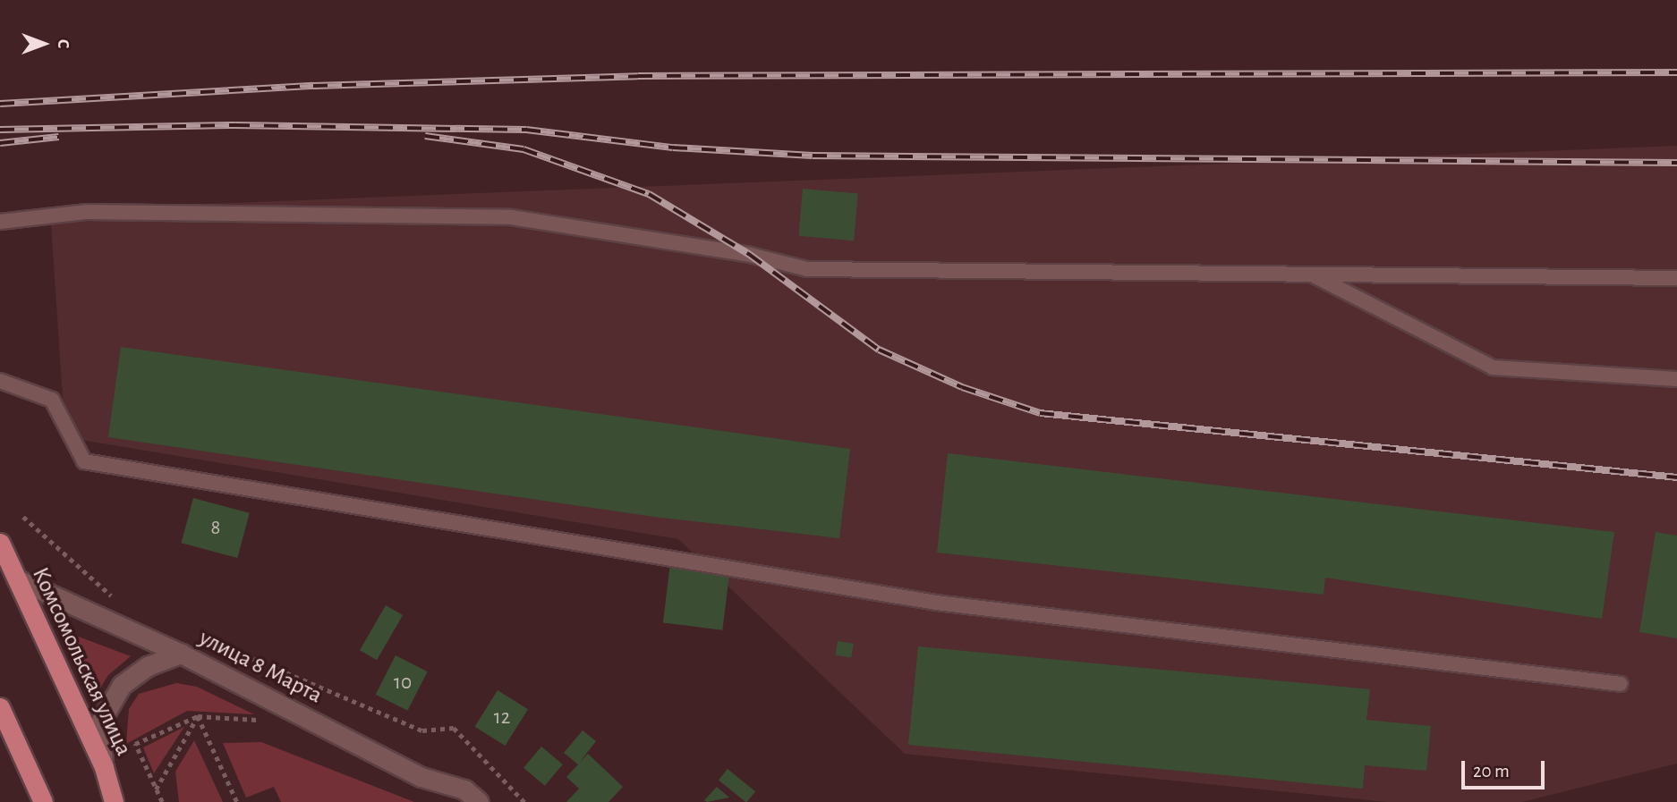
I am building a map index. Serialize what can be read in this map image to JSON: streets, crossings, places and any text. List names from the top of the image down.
{
  "streets": {
    "main road": ["Комсомольская улица", "улица 8 Марта"]
  },
  "crossings": [
    ["Комсомольская улица", "улица 8 Марта"]
  ],
  "house_numbers": ["8", "10", "12"],
  "scale_bar": "20 m",
  "north": "right"
}
